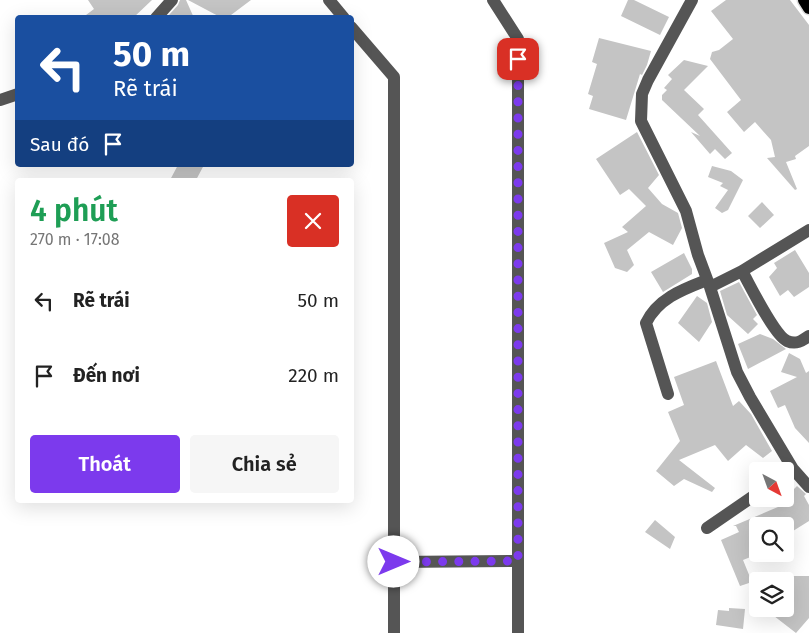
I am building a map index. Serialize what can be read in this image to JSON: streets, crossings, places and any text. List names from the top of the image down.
{
  "north": "bottom right",
  "page": {
    "turn": ["50 m", "Rẽ trái"],
    "then": "Sau đó",
    "heading": ["4 phút", "270 m · 17:08"],
    "list": [
      {
        "name": "Rẽ trái",
        "value": "50 m"
      },
      {
        "name": "Đến nơi",
        "value": "220 m"
      }
    ],
    "buttons": ["Thoát", "Chia sẻ"]
  }
}
